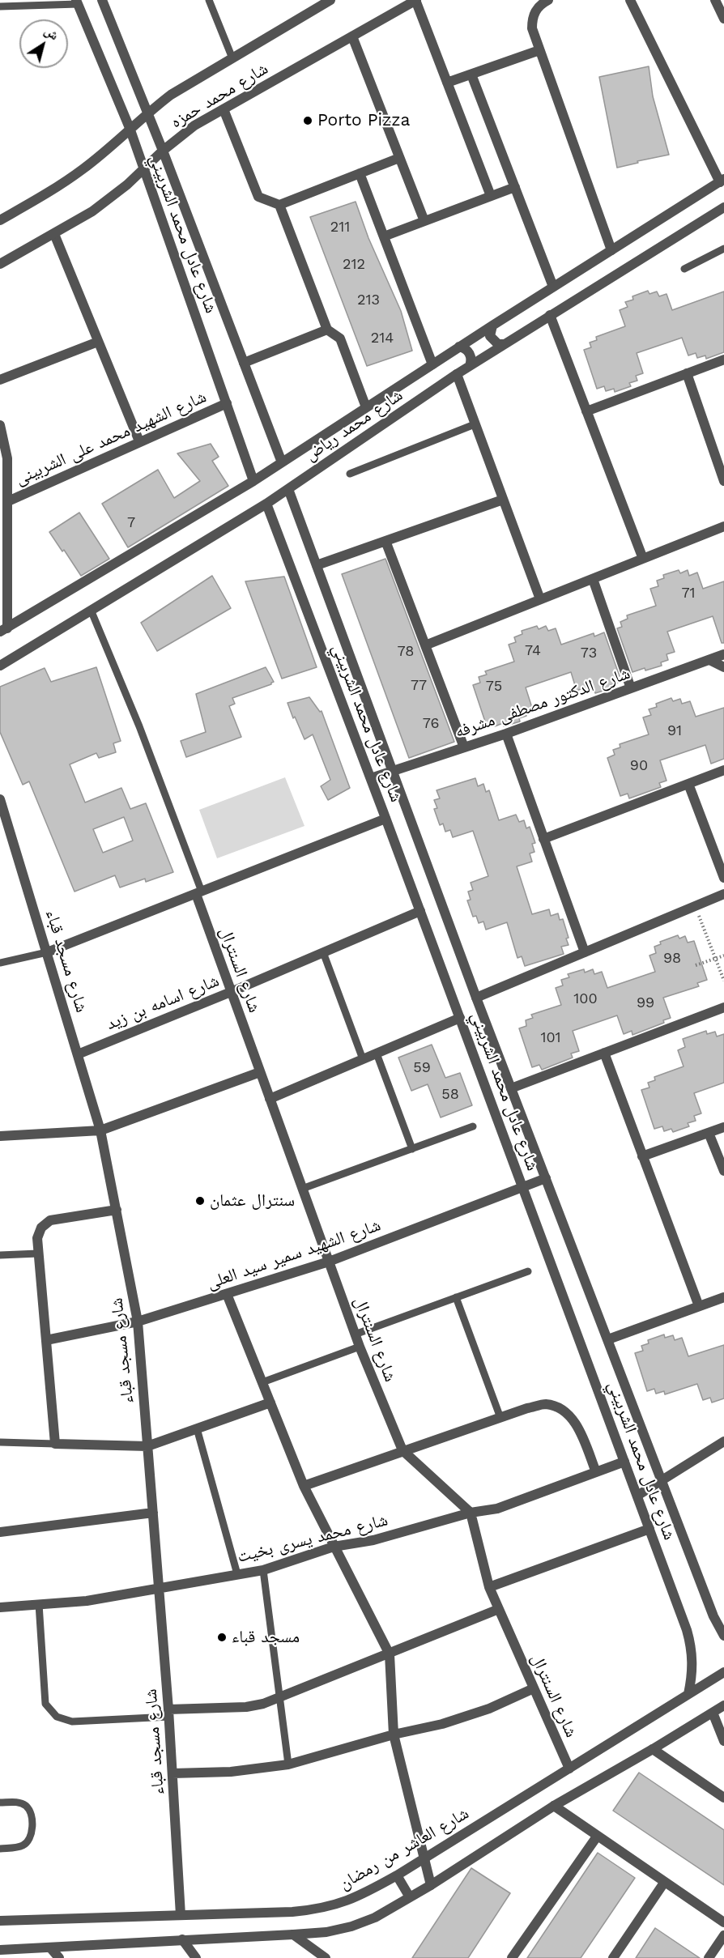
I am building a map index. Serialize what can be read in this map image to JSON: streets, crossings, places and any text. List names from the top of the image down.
{
  "streets": {
    "street": [
      "شارع محمد حمزه",
      "شارع عادل محمد الشربيني",
      "شارع محمد رياض",
      "شارع الشهيد محمد على الشربينى",
      "شارع الدكتور مصطفى مشرفه",
      "شارع مسجد قباء",
      "شارع السنترال",
      "شارع اسامه بن زيد",
      "شارع الشهيد سمير سيد العلى",
      "شارع محمد يسرى بخيت",
      "شارع العاشر من رمضان"
    ]
  },
  "crossings": [
    ["شارع محمد حمزه", "شارع عادل محمد الشربيني"],
    ["شارع عادل محمد الشربيني", "شارع محمد رياض"],
    ["شارع عادل محمد الشربيني", "شارع الشهيد محمد على الشربينى"],
    ["شارع عادل محمد الشربيني", "شارع الدكتور مصطفى مشرفه"],
    ["شارع عادل محمد الشربيني", "شارع اسامه بن زيد"],
    ["شارع عادل محمد الشربيني", "شارع الشهيد سمير سيد العلى"],
    ["شارع عادل محمد الشربيني", "شارع محمد يسرى بخيت"],
    ["شارع عادل محمد الشربيني", "شارع العاشر من رمضان"],
    ["شارع مسجد قباء", "شارع اسامه بن زيد"],
    ["شارع مسجد قباء", "شارع الشهيد سمير سيد العلى"],
    ["شارع مسجد قباء", "شارع محمد يسرى بخيت"],
    ["شارع مسجد قباء", "شارع العاشر من رمضان"],
    ["شارع السنترال", "شارع اسامه بن زيد"],
    ["شارع السنترال", "شارع الشهيد سمير سيد العلى"],
    ["شارع السنترال", "شارع محمد يسرى بخيت"],
    ["شارع السنترال", "شارع العاشر من رمضان"]
  ],
  "places": ["Porto Pizza", "سنترال عثمان", "مسجد قباء"],
  "house_numbers": [
    "211",
    "212",
    "213",
    "214",
    "7",
    "71",
    "74",
    "78",
    "73",
    "77",
    "75",
    "76",
    "91",
    "90",
    "98",
    "100",
    "99",
    "101",
    "59",
    "58"
  ],
  "north": "top right"
}
